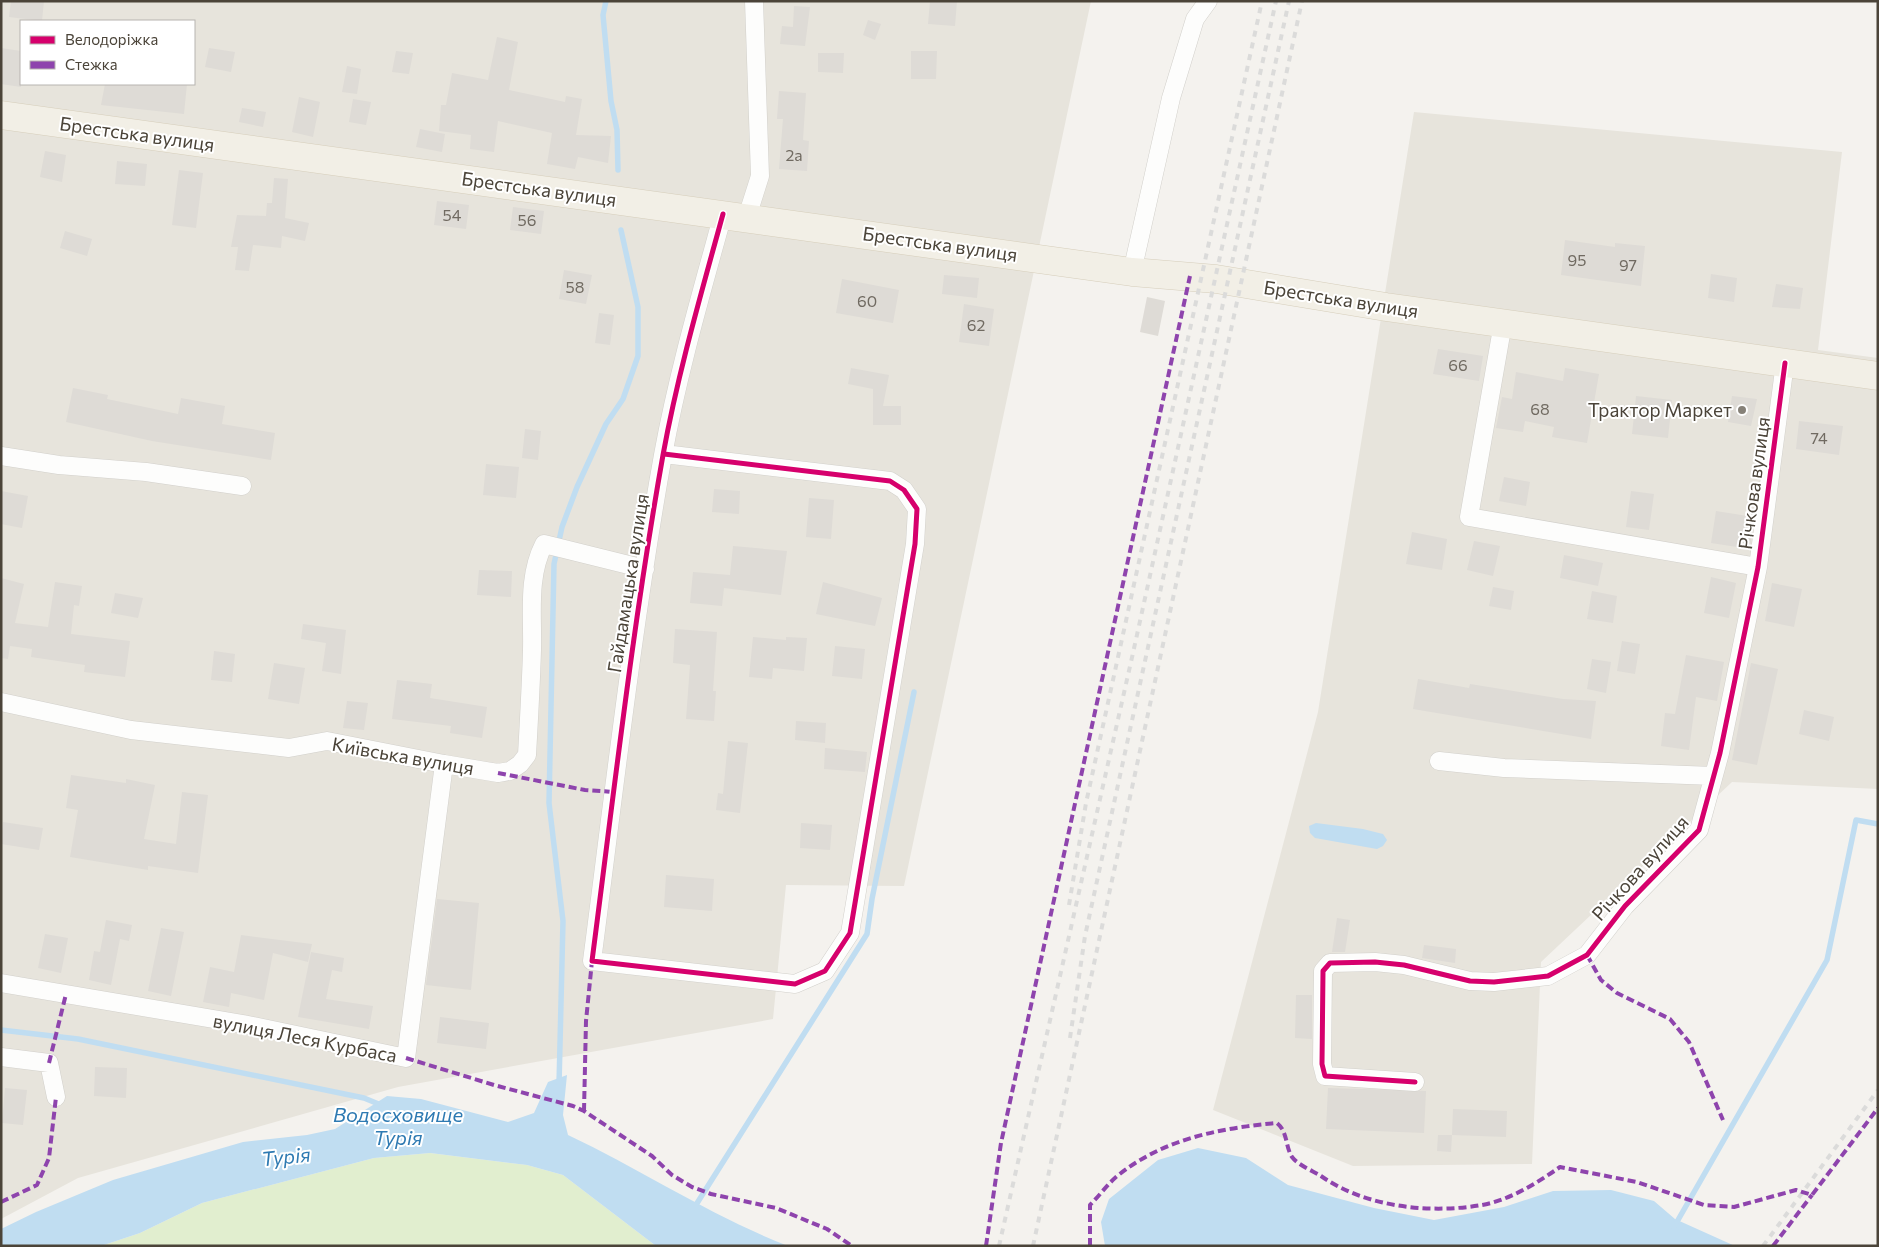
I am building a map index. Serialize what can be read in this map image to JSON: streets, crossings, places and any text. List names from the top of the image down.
{
  "streets": {
    "main road": ["Брестська вулиця"],
    "street": [
      "Річкова вулиця",
      "Гайдамацька вулиця",
      "Київська вулиця",
      "вулиця Леся Курбаса"
    ]
  },
  "crossings": [
    ["Брестська вулиця", "Річкова вулиця"],
    ["Брестська вулиця", "Гайдамацька вулиця"],
    ["Гайдамацька вулиця", "Київська вулиця"],
    ["Київська вулиця", "вулиця Леся Курбаса"]
  ],
  "water": ["Водосховище Турія", "Турія"],
  "places": ["Трактор Маркет"],
  "house_numbers": [
    "2а",
    "54",
    "56",
    "95",
    "97",
    "58",
    "60",
    "62",
    "66",
    "68",
    "74"
  ],
  "legend": ["Велодоріжка", "Стежка"]
}
